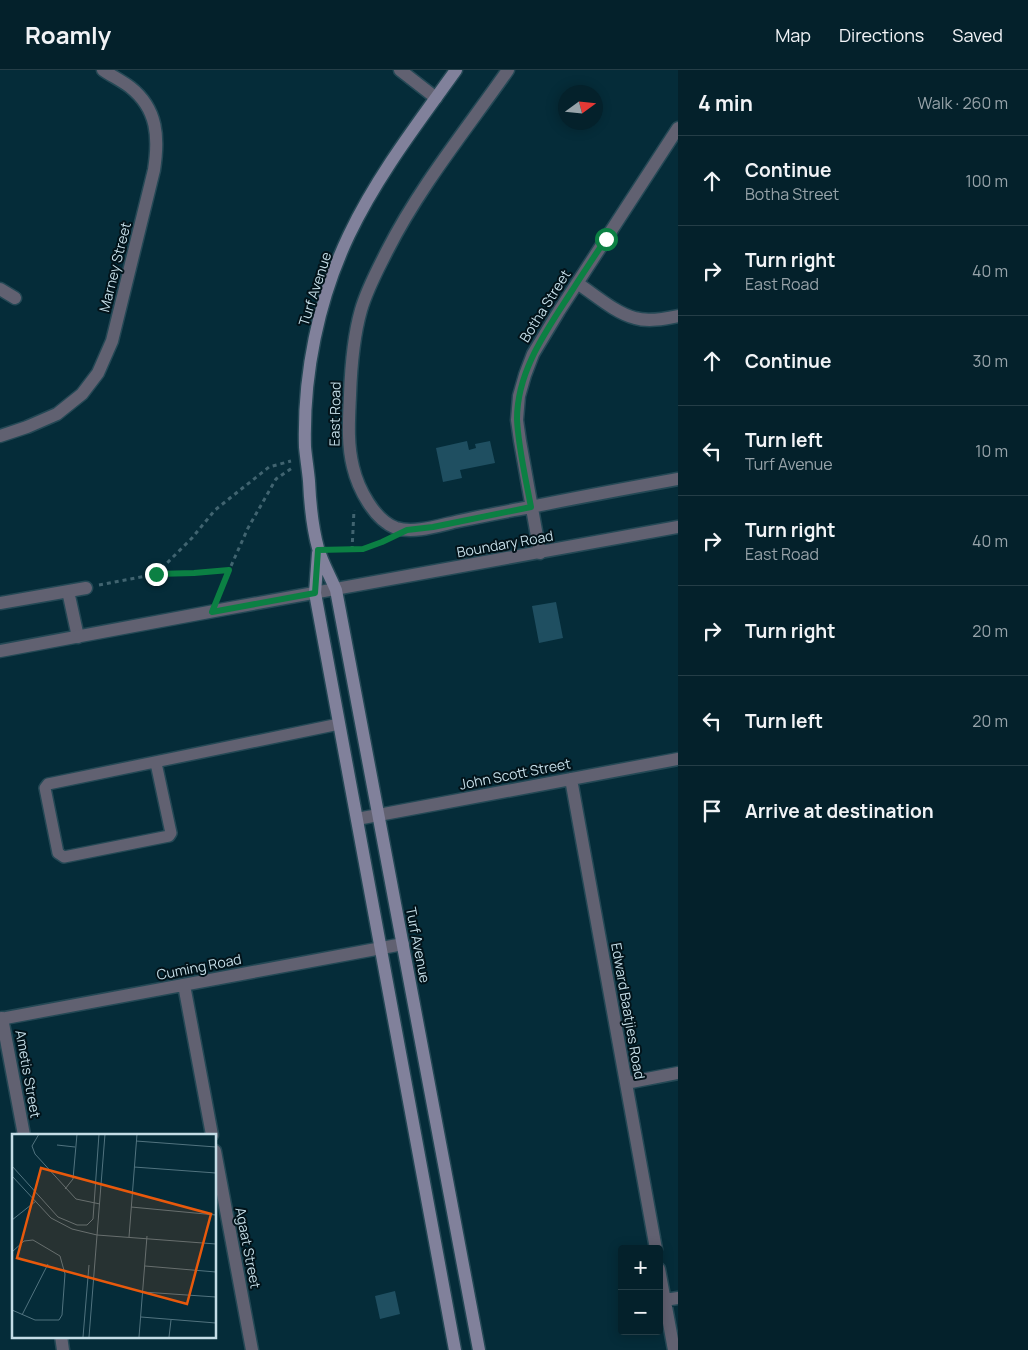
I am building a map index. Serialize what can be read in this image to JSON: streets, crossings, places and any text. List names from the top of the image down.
{
  "streets": {
    "main road": ["Turf Avenue"],
    "street": [
      "Marney Street",
      "Botha Street",
      "East Road",
      "Boundary Road",
      "John Scott Street",
      "Cuming Road",
      "Edward Baatjies Road",
      "Ametis Street",
      "Agaat Street"
    ]
  },
  "crossings": [
    ["Turf Avenue", "Boundary Road"],
    ["Turf Avenue", "John Scott Street"],
    ["Turf Avenue", "Cuming Road"],
    ["Botha Street", "East Road"],
    ["Botha Street", "Boundary Road"],
    ["John Scott Street", "Edward Baatjies Road"],
    ["Cuming Road", "Ametis Street"]
  ],
  "north": "right",
  "page": {
    "header": "Roamly",
    "nav": ["Map", "Directions", "Saved"],
    "heading": ["4 min", "Walk · 260 m"],
    "list": [
      ["Continue", "Botha Street", "100 m"],
      ["Turn right", "East Road", "40 m"],
      ["Continue", "30 m"],
      ["Turn left", "Turf Avenue", "10 m"],
      ["Turn right", "East Road", "40 m"],
      ["Turn right", "20 m"],
      ["Turn left", "20 m"],
      "Arrive at destination"
    ],
    "map_buttons": ["+", "−"]
  }
}
